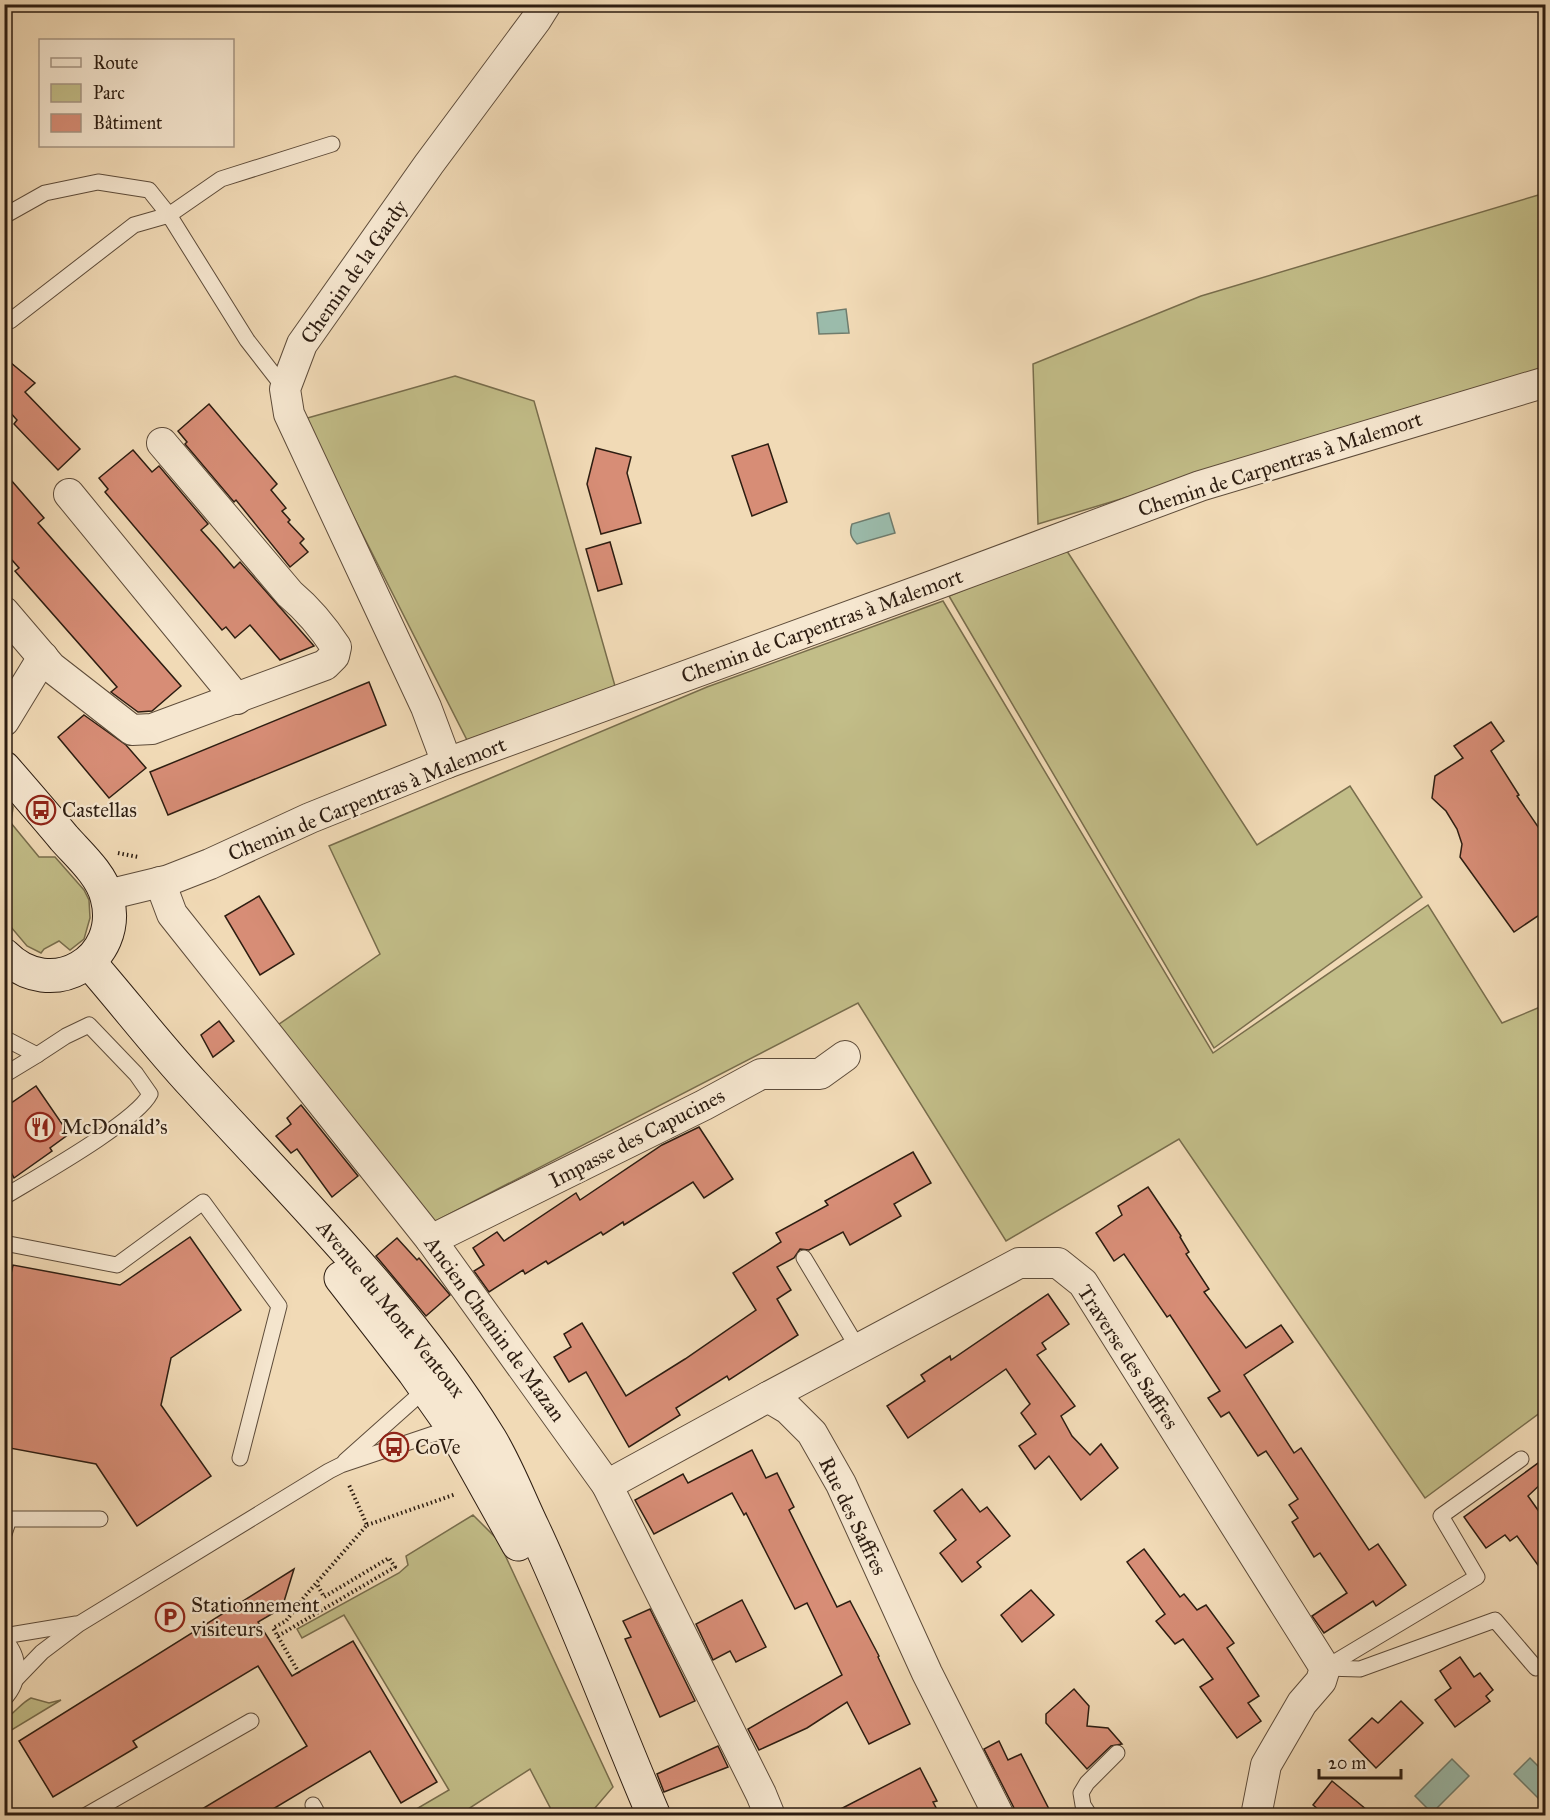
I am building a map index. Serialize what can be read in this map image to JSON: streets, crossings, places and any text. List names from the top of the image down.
{
  "streets": {
    "main road": ["Avenue du Mont Ventoux"],
    "street": [
      "Chemin de la Gardy",
      "Chemin de Carpentras à Malemort",
      "Impasse des Capucines",
      "Ancien Chemin de Mazan",
      "Traverse des Saffres",
      "Rue des Saffres"
    ]
  },
  "crossings": [
    ["Chemin de Carpentras à Malemort", "Ancien Chemin de Mazan"],
    ["Impasse des Capucines", "Ancien Chemin de Mazan"],
    ["Traverse des Saffres", "Rue des Saffres"]
  ],
  "places": {
    "bus stop": ["Castellas", "CoVe"],
    "restaurant": ["McDonald's"],
    "parking": ["Stationnement visiteurs"]
  },
  "legend": ["Route", "Parc", "Bâtiment"],
  "scale_bar": "20 m"
}
